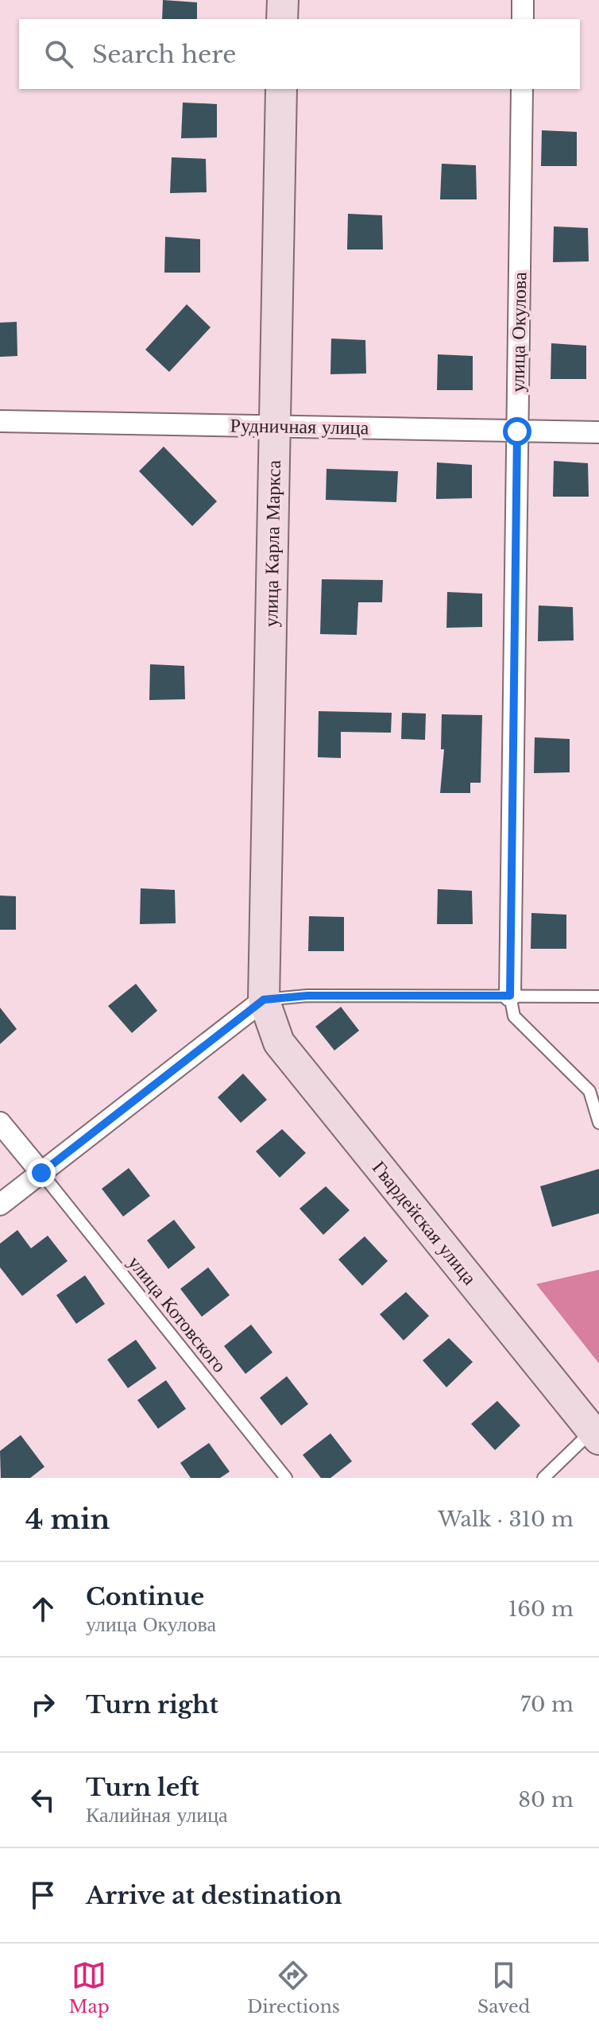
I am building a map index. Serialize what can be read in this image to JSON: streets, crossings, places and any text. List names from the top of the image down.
{
  "streets": {
    "main road": ["улица Карла Маркса", "Гвардейская улица"],
    "street": ["улица Окулова", "Рудничная улица"],
    "lane": ["улица Котовского"]
  },
  "crossings": [
    ["улица Окулова", "Рудничная улица"],
    ["Рудничная улица", "улица Карла Маркса"],
    ["улица Карла Маркса", "Гвардейская улица"]
  ],
  "page": {
    "search": "Search here",
    "heading": ["4 min", "Walk · 310 m"],
    "list": [
      ["Continue", "улица Окулова", "160 m"],
      ["Turn right", "70 m"],
      ["Turn left", "Калийная улица", "80 m"],
      "Arrive at destination"
    ],
    "nav": ["Map", "Directions", "Saved"]
  }
}
